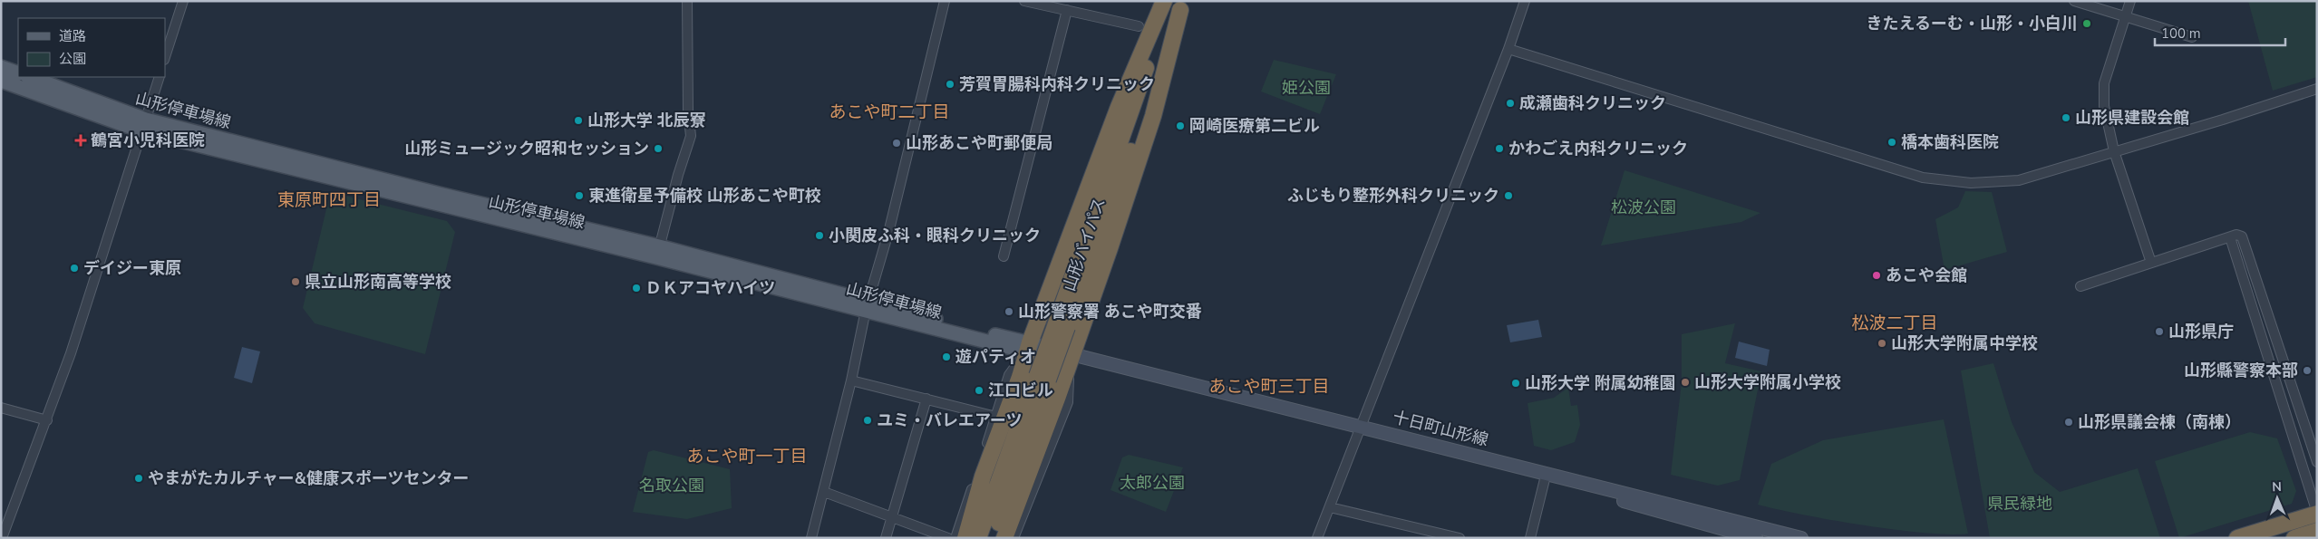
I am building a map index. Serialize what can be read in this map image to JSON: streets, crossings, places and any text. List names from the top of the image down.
{
  "streets": {
    "highway": ["山形バイパス"],
    "main road": ["山形停車場線", "十日町山形線"]
  },
  "crossings": [
    ["山形停車場線", "十日町山形線"]
  ],
  "districts": [
    "あこや町二丁目",
    "東原町四丁目",
    "松波二丁目",
    "あこや町三丁目",
    "あこや町一丁目"
  ],
  "parks": [
    "姫公園",
    "松波公園",
    "太郎公園",
    "名取公園",
    "県民緑地"
  ],
  "places": {
    "other": [
      "きたえるーむ・山形・小白川",
      "芳賀胃腸科内科クリニック",
      "成瀬歯科クリニック",
      "山形県建設会館",
      "山形大学 北辰寮",
      "岡崎医療第二ビル",
      "橋本歯科医院",
      "山形あこや町郵便局",
      "山形ミュージック昭和セッション",
      "かわごえ内科クリニック",
      "東進衛星予備校 山形あこや町校",
      "ふじもり整形外科クリニック",
      "小関皮ふ科・眼科クリニック",
      "デイジー東原",
      "あこや会館",
      "県立山形南高等学校",
      "ＤＫアコヤハイツ",
      "山形警察署 あこや町交番",
      "山形県庁",
      "山形大学附属中学校",
      "遊パティオ",
      "山形縣警察本部",
      "山形大学附属小学校",
      "山形大学 附属幼稚園",
      "江口ビル",
      "ユミ・バレエアーツ",
      "山形県議会棟（南棟）",
      "やまがたカルチャー&健康スポーツセンター"
    ],
    "health": ["鶴宮小児科医院"]
  },
  "legend": ["道路", "公園"],
  "scale_bar": "100 m",
  "north": "top"
}
